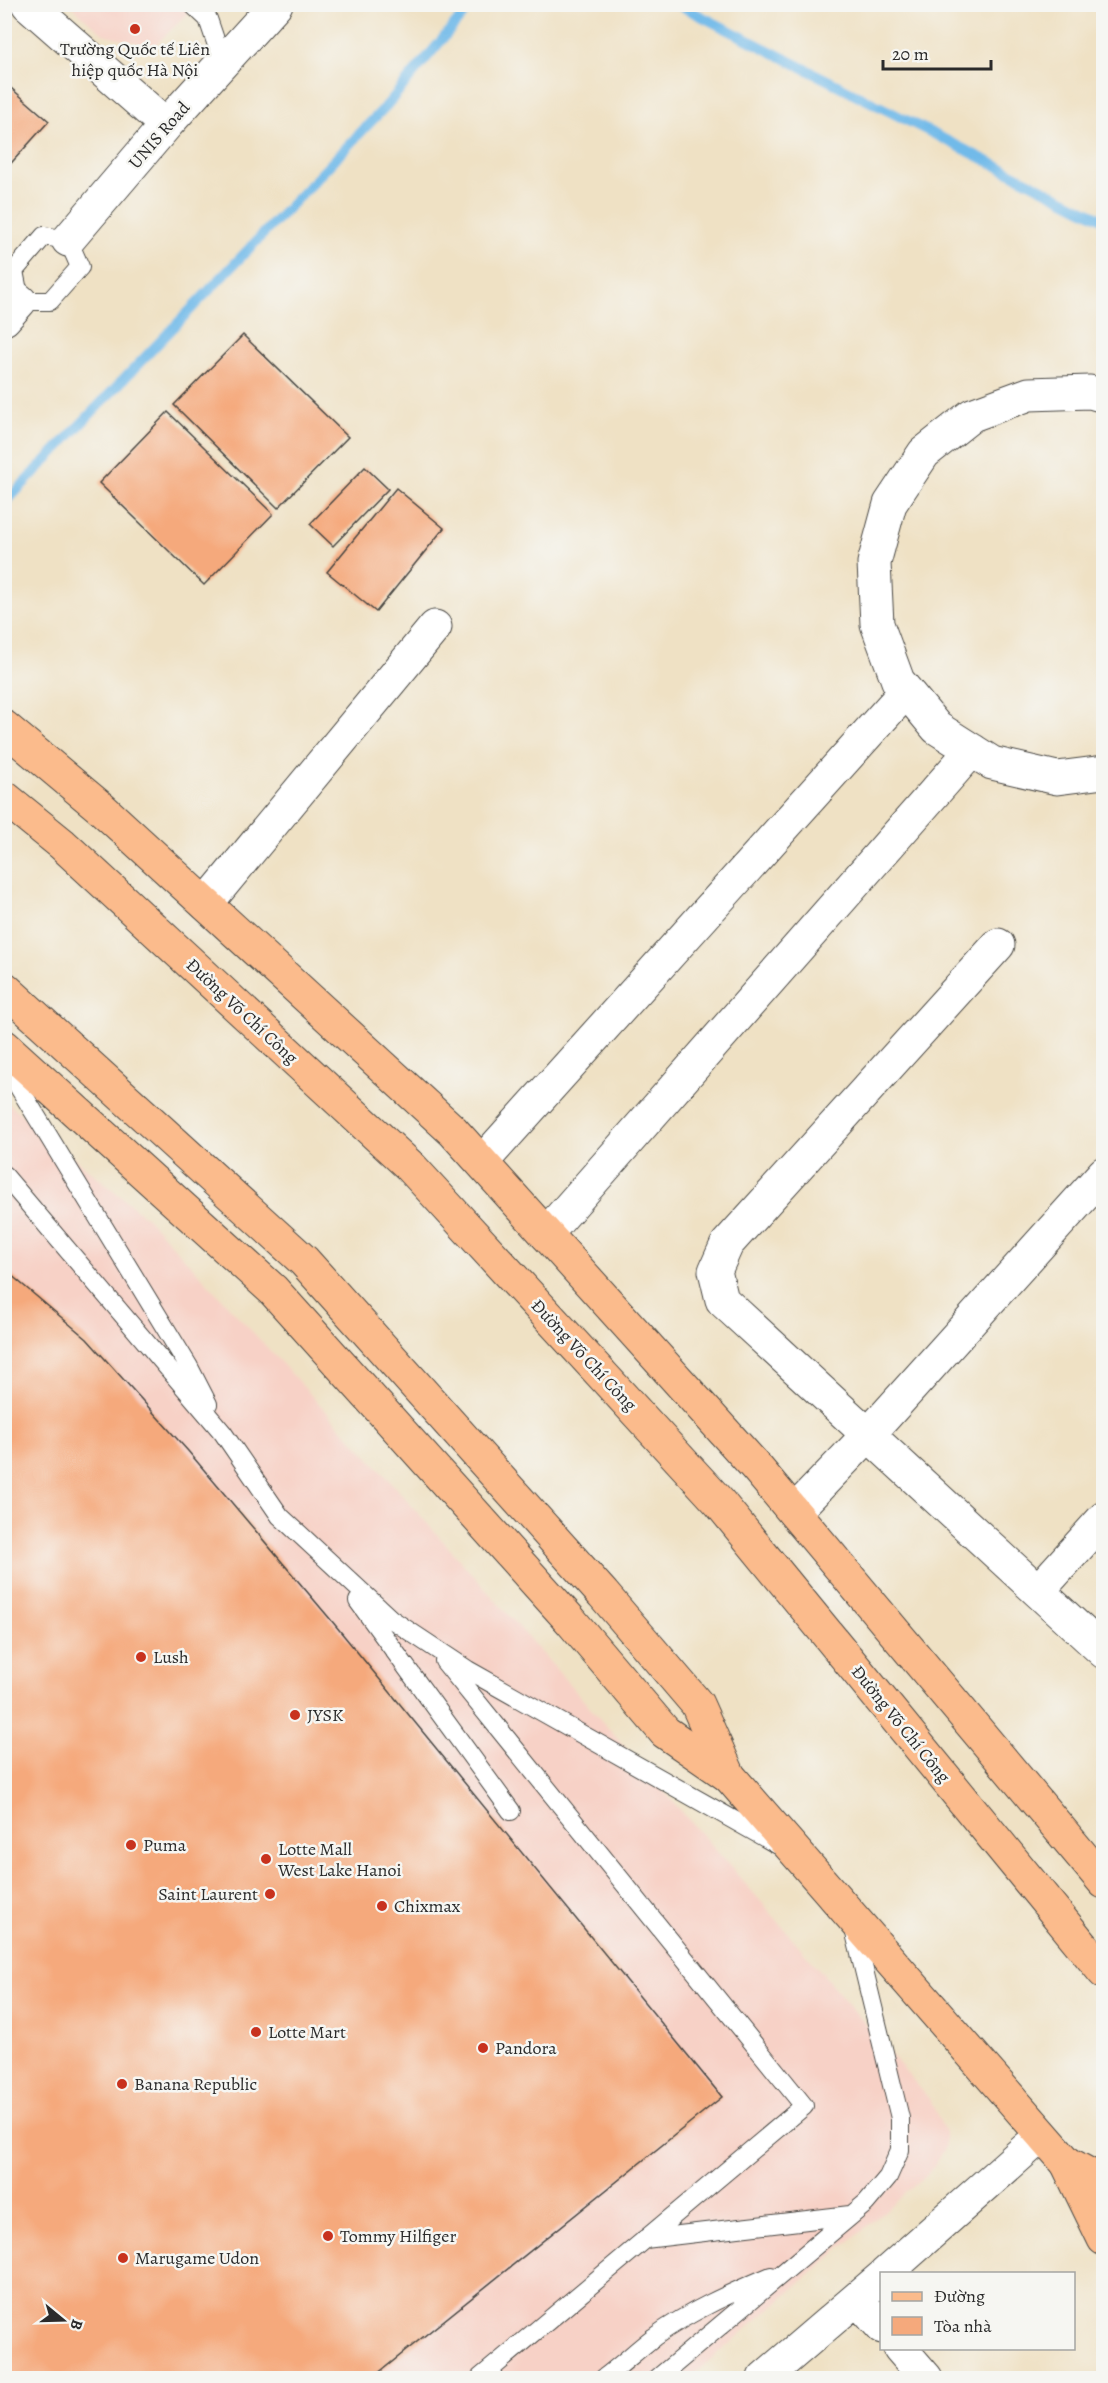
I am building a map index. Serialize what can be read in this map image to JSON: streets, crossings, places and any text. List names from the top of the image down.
{
  "streets": {
    "main road": ["Đường Võ Chí Công"],
    "street": ["UNIS Road"]
  },
  "places": [
    "Trường Quốc tế Liên hiệp quốc Hà Nội",
    "Lush",
    "JYSK",
    "Puma",
    "Lotte Mall West Lake Hanoi",
    "Saint Laurent",
    "Chixmax",
    "Lotte Mart",
    "Pandora",
    "Banana Republic",
    "Tommy Hilfiger",
    "Marugame Udon"
  ],
  "legend": ["Đường", "Tòa nhà"],
  "scale_bar": "20 m",
  "north": "right"
}
